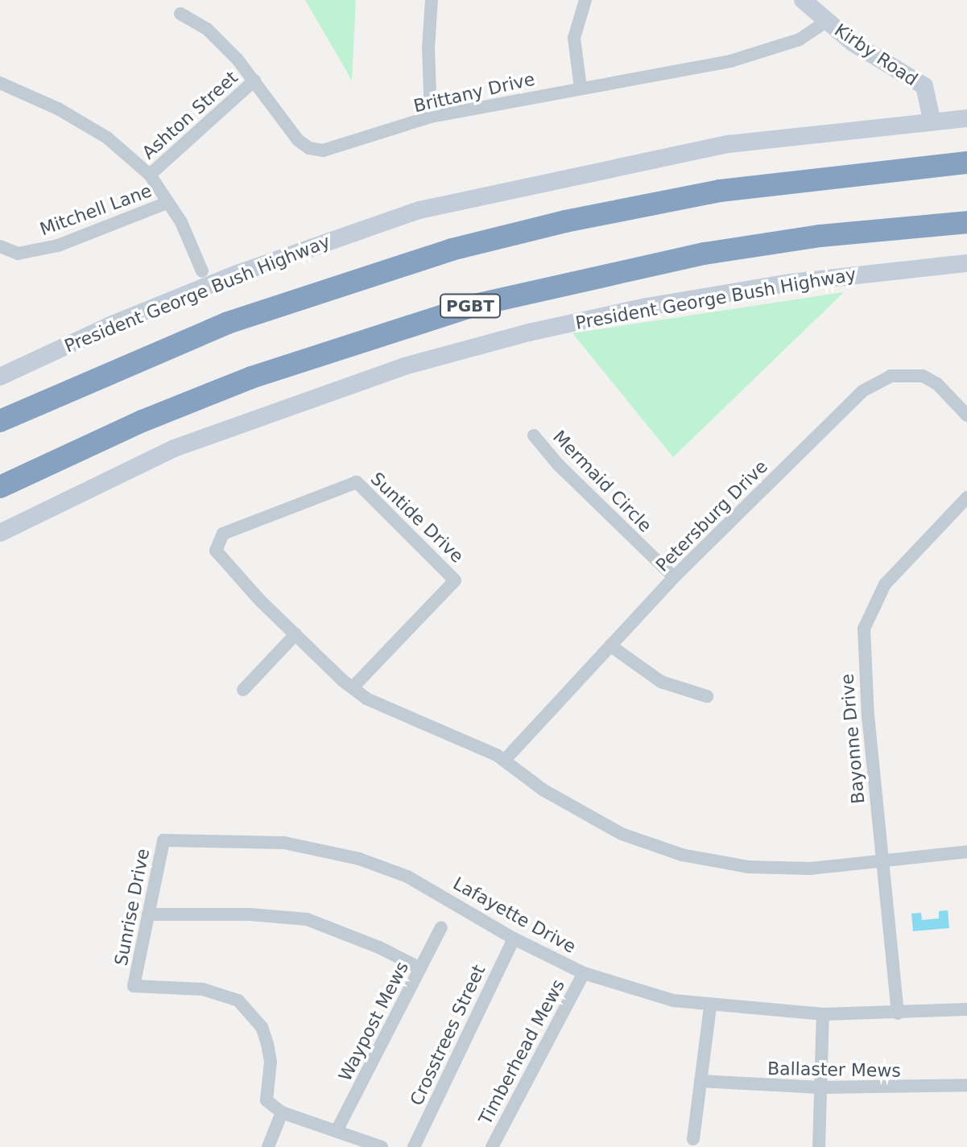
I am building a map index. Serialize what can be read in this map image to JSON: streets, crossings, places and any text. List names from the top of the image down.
{
  "streets": {
    "highway": ["PGBT"],
    "main road": ["Kirby Road", "President George Bush Highway"],
    "street": [
      "Brittany Drive",
      "Ashton Street",
      "Mitchell Lane",
      "Mermaid Circle",
      "Petersburg Drive",
      "Suntide Drive",
      "Bayonne Drive",
      "Sunrise Drive",
      "Lafayette Drive",
      "Waypost Mews",
      "Crosstrees Street",
      "Timberhead Mews",
      "Ballaster Mews"
    ]
  },
  "crossings": [
    ["Kirby Road", "Brittany Drive"],
    ["Kirby Road", "President George Bush Highway"],
    ["Brittany Drive", "Ashton Street"],
    ["Mermaid Circle", "Petersburg Drive"],
    ["Bayonne Drive", "Lafayette Drive"],
    ["Sunrise Drive", "Lafayette Drive"],
    ["Lafayette Drive", "Crosstrees Street"],
    ["Lafayette Drive", "Timberhead Mews"]
  ]
}
